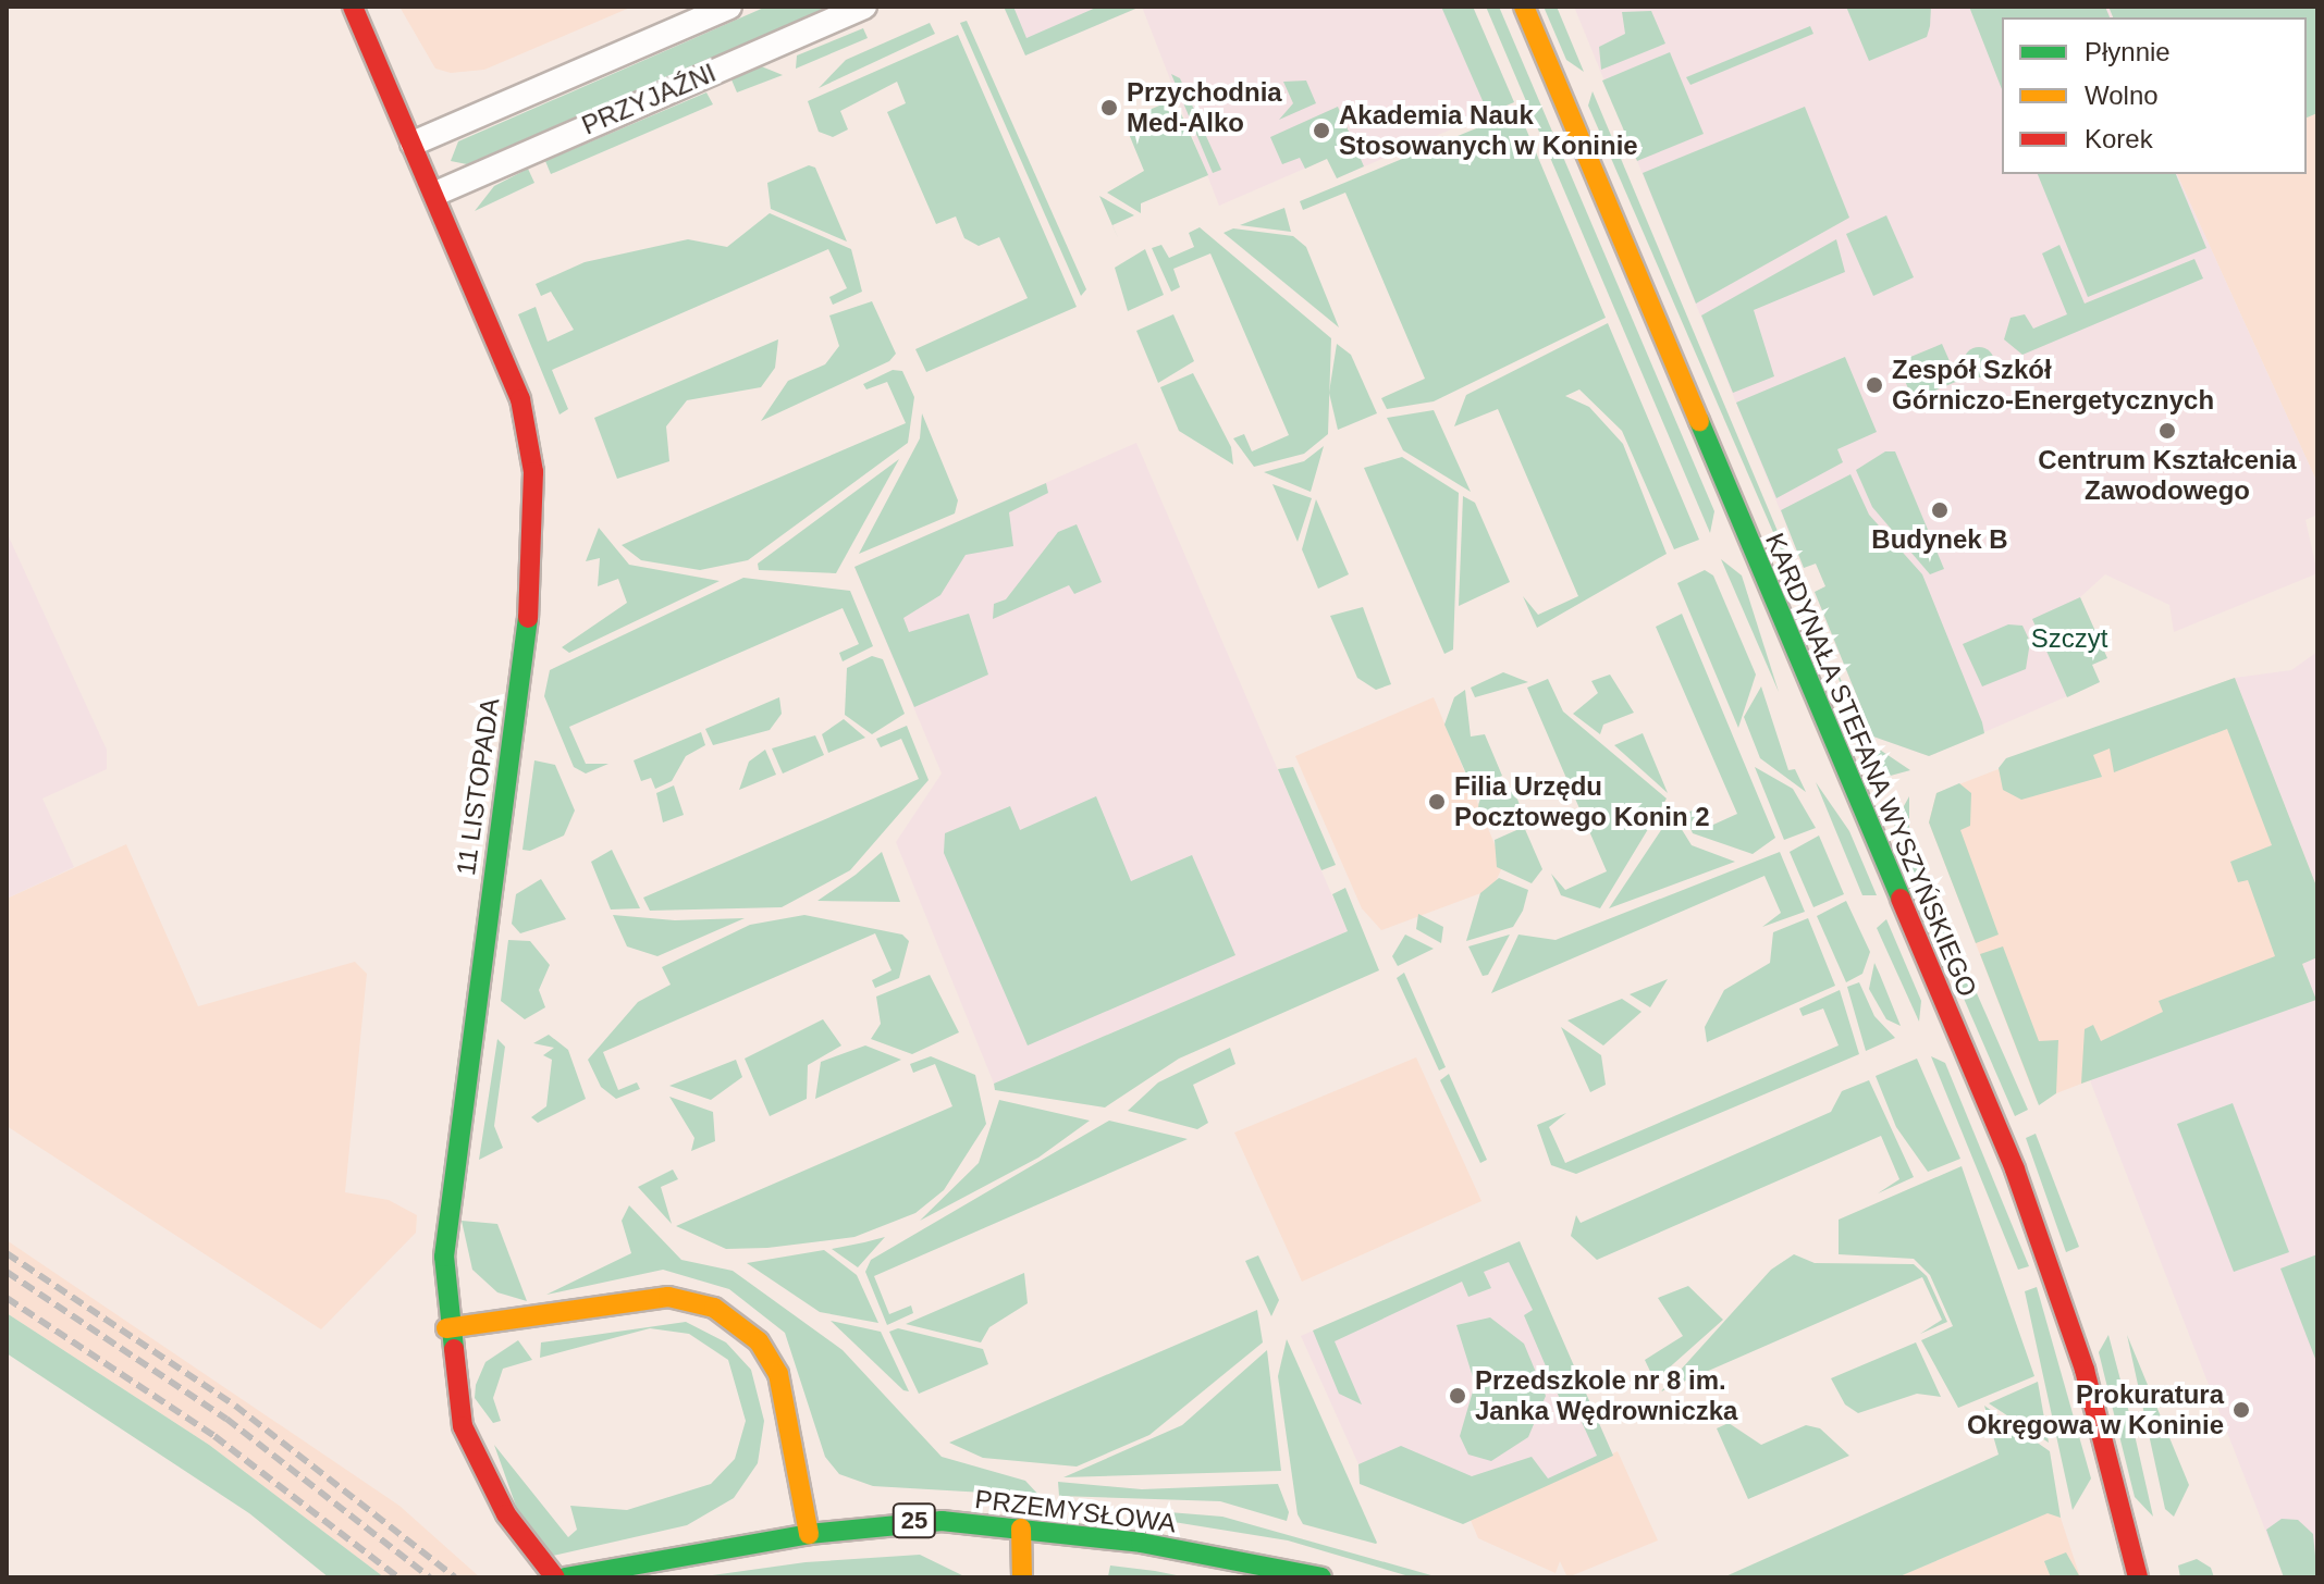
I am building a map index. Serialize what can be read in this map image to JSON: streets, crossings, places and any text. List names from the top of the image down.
{
  "streets": {
    "main road": [
      "KARDYNAŁA STEFANA WYSZYŃSKIEGO",
      "11 LISTOPADA",
      "PRZEMYSŁOWA",
      "25"
    ],
    "street": ["PRZYJAŹNI"]
  },
  "crossings": [
    ["PRZYJAŹNI", "11 LISTOPADA"]
  ],
  "parks": ["Szczyt"],
  "places": [
    "Przychodnia Med-Alko",
    "Akademia Nauk Stosowanych w Koninie",
    "Zespół Szkół Górniczo-Energetycznych",
    "Centrum Kształcenia Zawodowego",
    "Budynek B",
    "Filia Urzędu Pocztowego Konin 2",
    "Przedszkole nr 8 im. Janka Wędrowniczka",
    "Prokuratura Okręgowa w Koninie"
  ],
  "legend": ["Płynnie", "Wolno", "Korek"]
}
